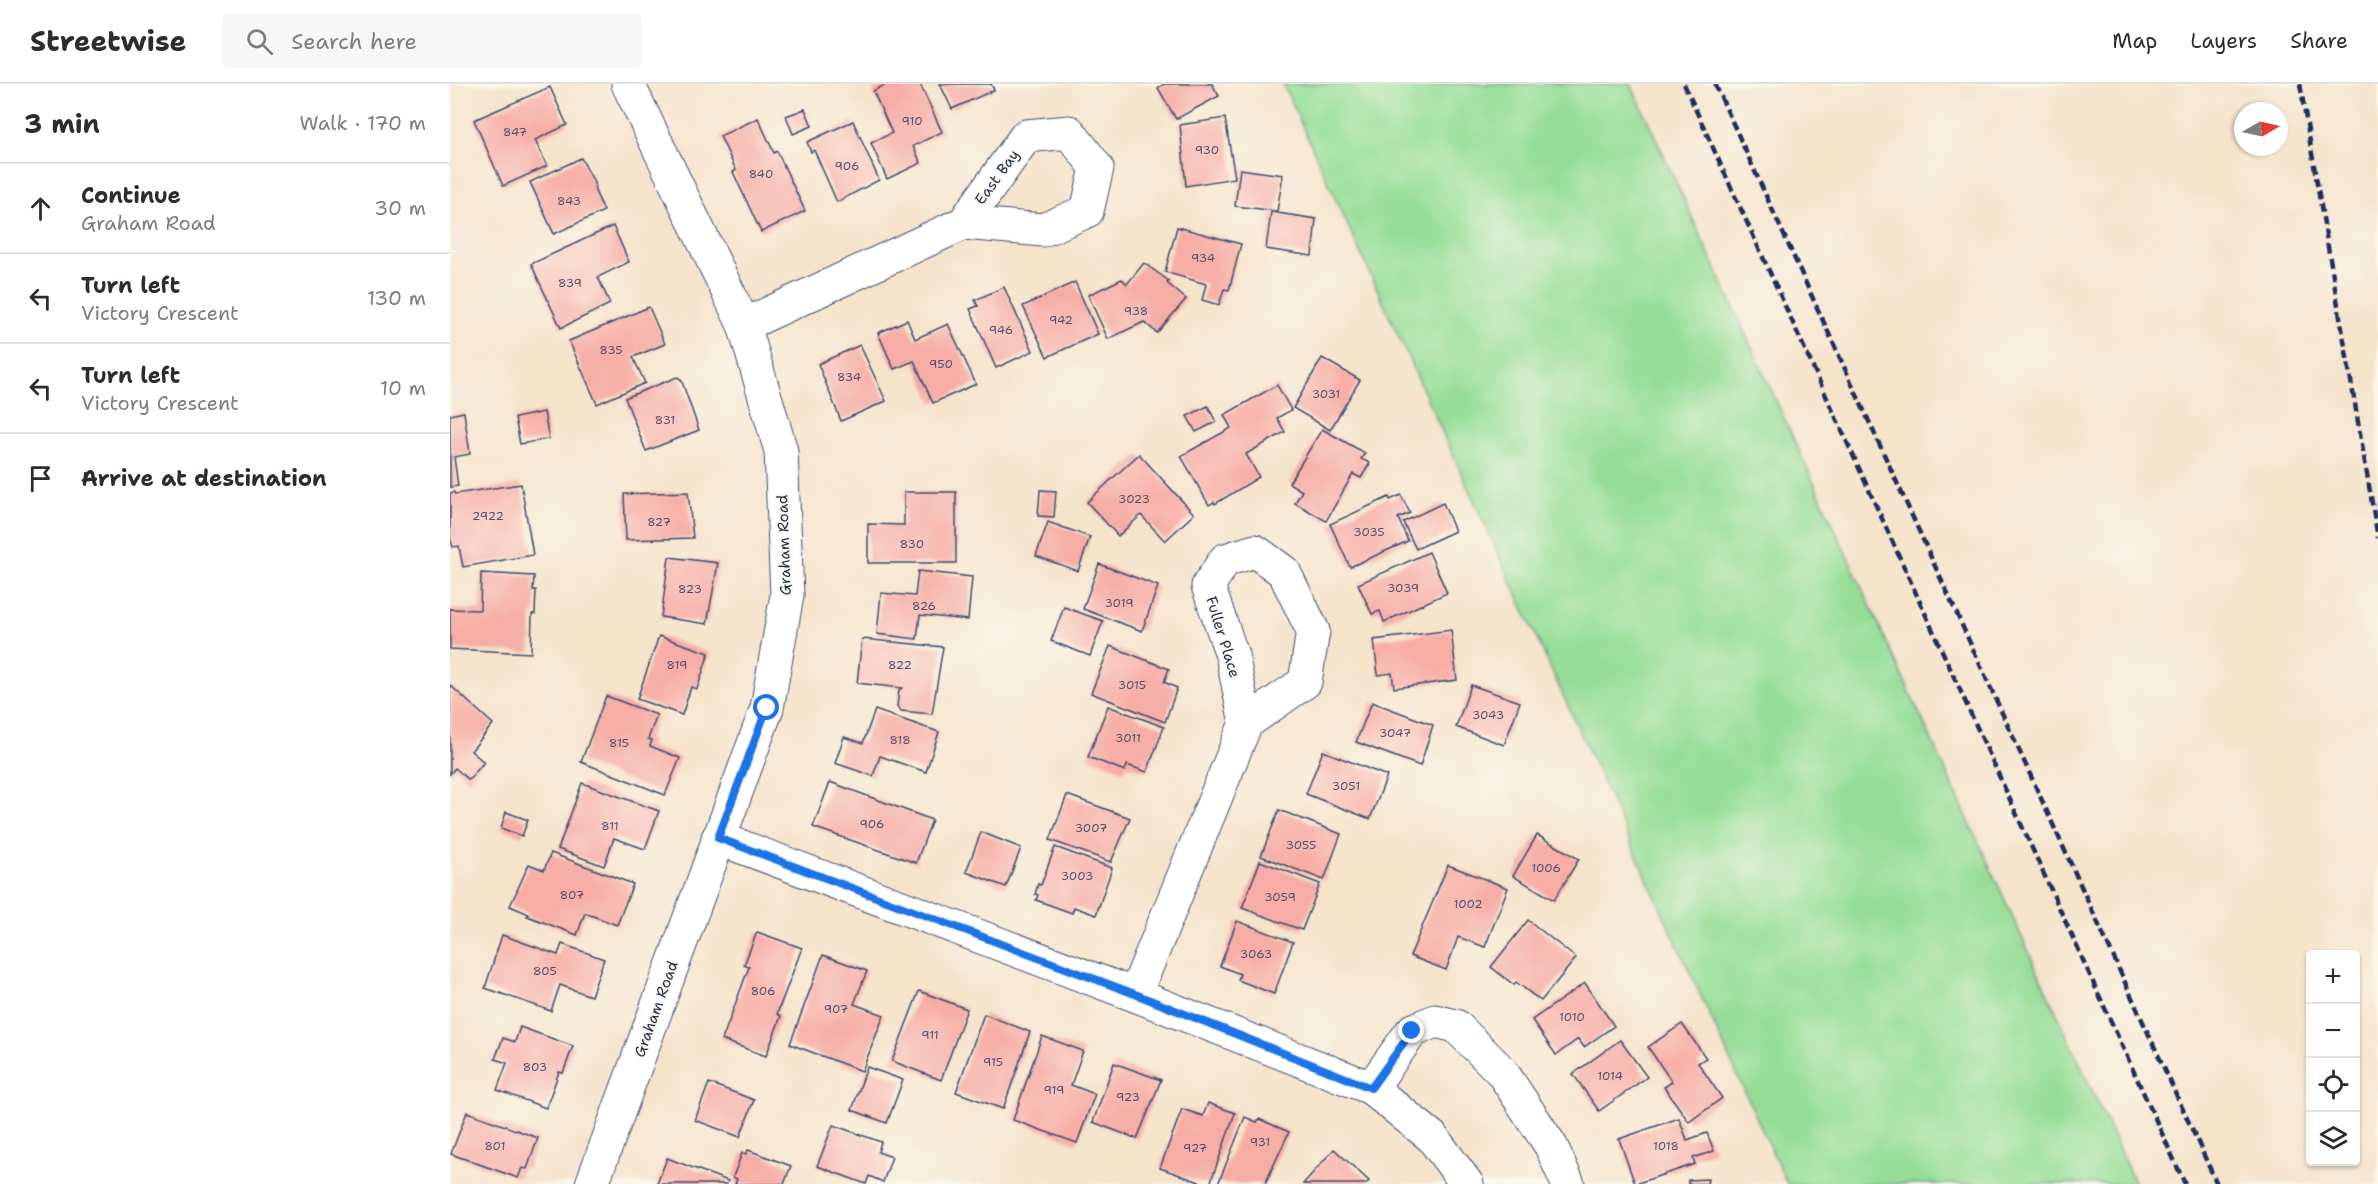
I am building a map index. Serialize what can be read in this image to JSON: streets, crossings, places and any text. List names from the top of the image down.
{
  "streets": {
    "street": ["Graham Road", "Fuller Place"]
  },
  "house_numbers": [
    "910",
    "847",
    "930",
    "906",
    "840",
    "843",
    "934",
    "839",
    "938",
    "942",
    "946",
    "835",
    "950",
    "834",
    "3031",
    "831",
    "3023",
    "2922",
    "827",
    "3035",
    "830",
    "3039",
    "823",
    "3019",
    "826",
    "819",
    "822",
    "3015",
    "3043",
    "3047",
    "3011",
    "818",
    "815",
    "3051",
    "906",
    "811",
    "3007",
    "3055",
    "1006",
    "3003",
    "807",
    "3059",
    "1002",
    "3063",
    "805",
    "806",
    "907",
    "1010",
    "911",
    "915",
    "803",
    "1014",
    "919",
    "923",
    "931",
    "801",
    "1018",
    "927"
  ],
  "north": "right",
  "page": {
    "header": "Streetwise",
    "search": "Search here",
    "nav": ["Map", "Layers", "Share"],
    "heading": ["3 min", "Walk · 170 m"],
    "list": [
      ["Continue", "Graham Road", "30 m"],
      ["Turn left", "Victory Crescent", "130 m"],
      ["Turn left", "Victory Crescent", "10 m"],
      "Arrive at destination"
    ],
    "map_buttons": ["+", "−"]
  }
}
